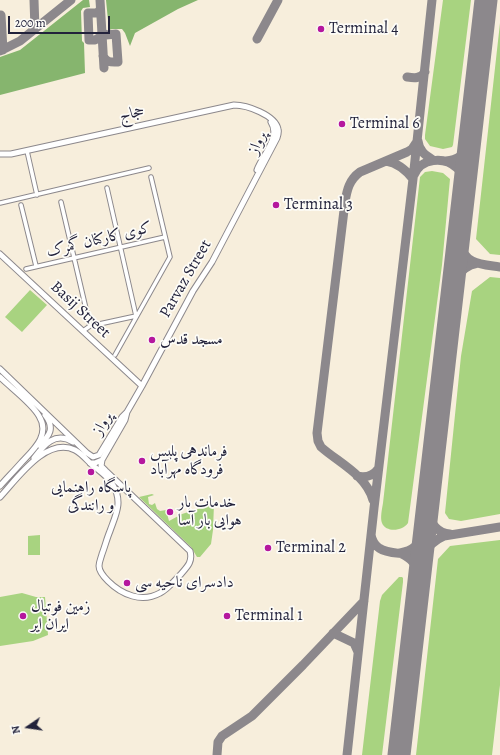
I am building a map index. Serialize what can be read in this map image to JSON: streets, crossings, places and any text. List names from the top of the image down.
{
  "streets": {
    "main road": [
      "حجاج",
      "پرواز",
      "Parvaz Street",
      "Basij Street"
    ],
    "street": ["کوی کارکنان گمرک"]
  },
  "crossings": [
    ["حجاج", "پرواز"],
    ["پرواز", "Parvaz Street"],
    ["پرواز", "Basij Street"],
    ["Parvaz Street", "Basij Street"]
  ],
  "places": [
    "Terminal 4",
    "Terminal 6",
    "Terminal 3",
    "مسجد قدس",
    "فرماندهی پلیس فرودگاه مهرآباد",
    "پاسگاه راهنمایی و رانندگی",
    "خدمات بار هوایی بار آسا",
    "Terminal 2",
    "دادسرای ناحیه سی",
    "زمین فوتبال ایران ایر",
    "Terminal 1"
  ],
  "scale_bar": "200 m",
  "north": "left"
}
